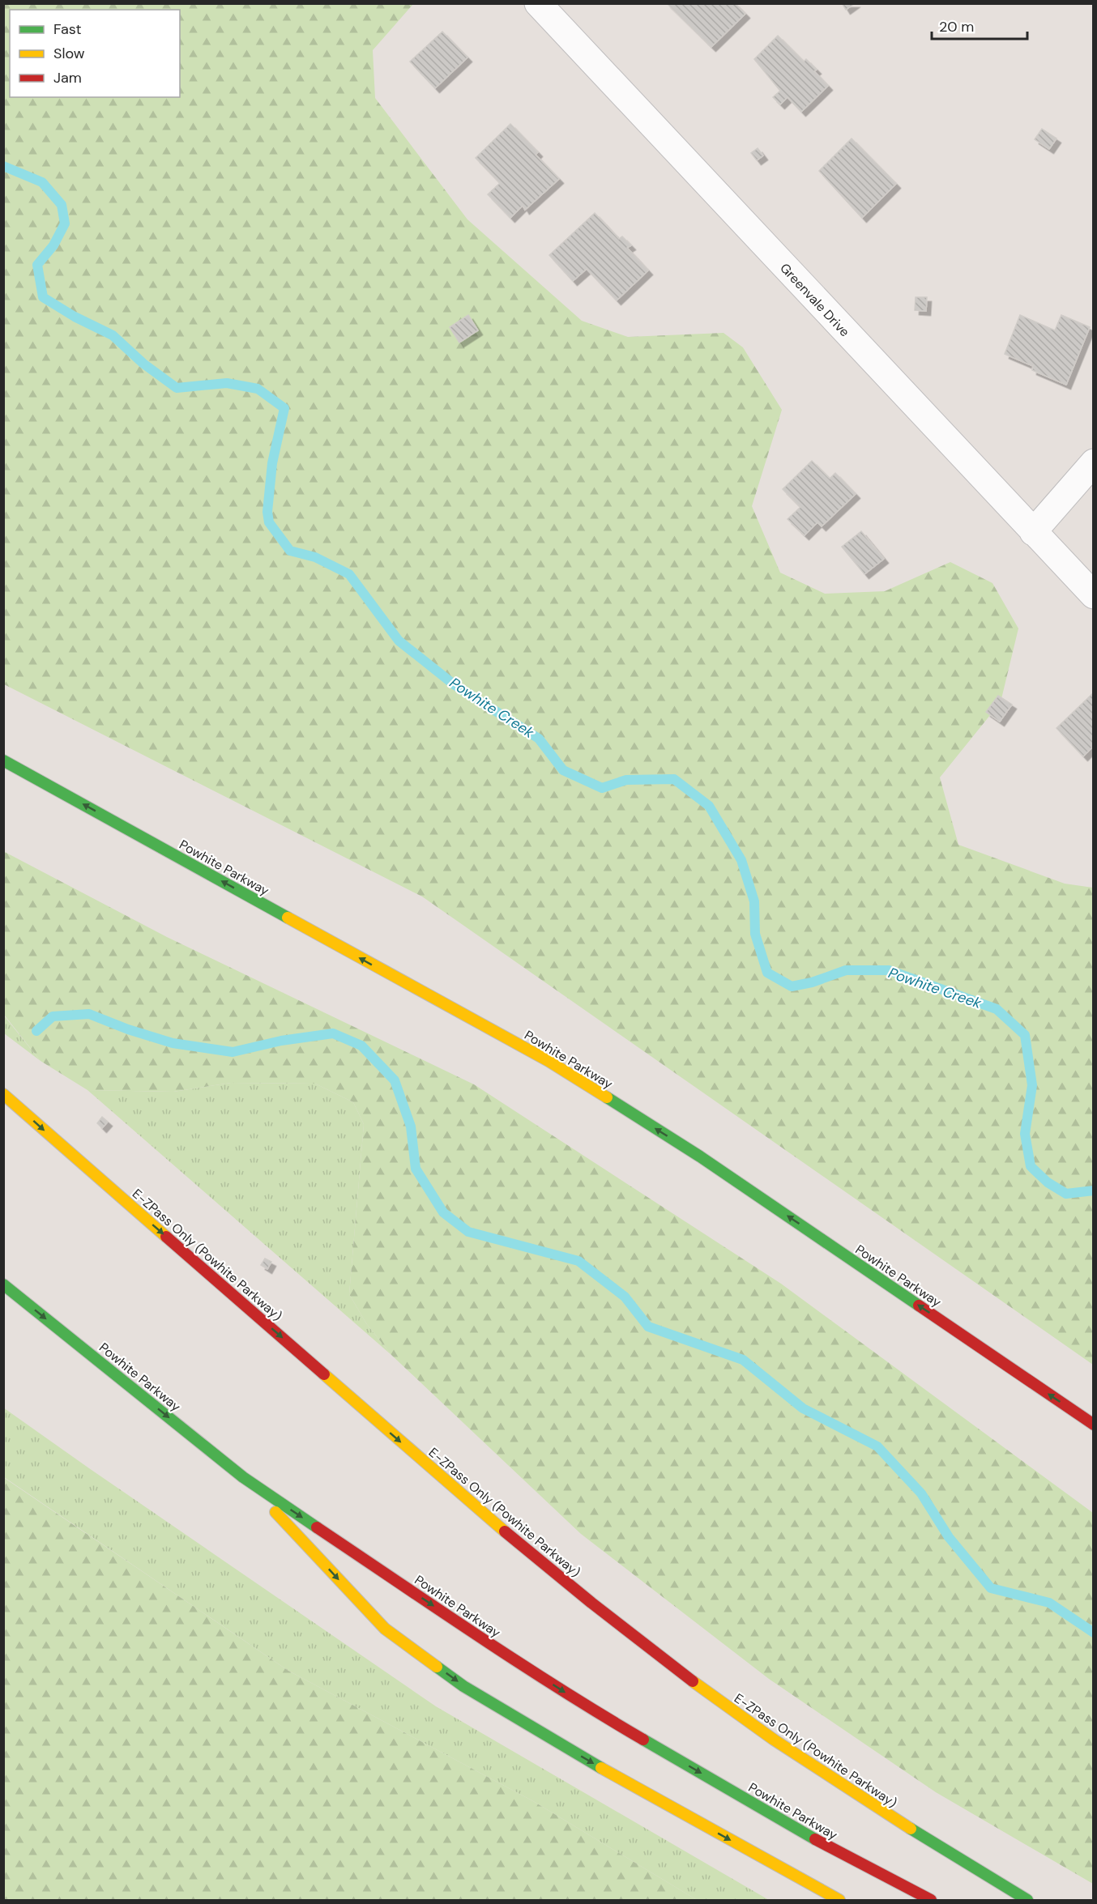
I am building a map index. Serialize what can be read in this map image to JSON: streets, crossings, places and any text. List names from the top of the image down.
{
  "streets": {
    "highway": ["Powhite Parkway", "E-ZPass Only (Powhite Parkway)"],
    "street": ["Greenvale Drive"]
  },
  "one_way": ["E-ZPass Only (Powhite Parkway)"],
  "water": ["Powhite Creek"],
  "legend": ["Fast", "Slow", "Jam"],
  "scale_bar": "20 m"
}
